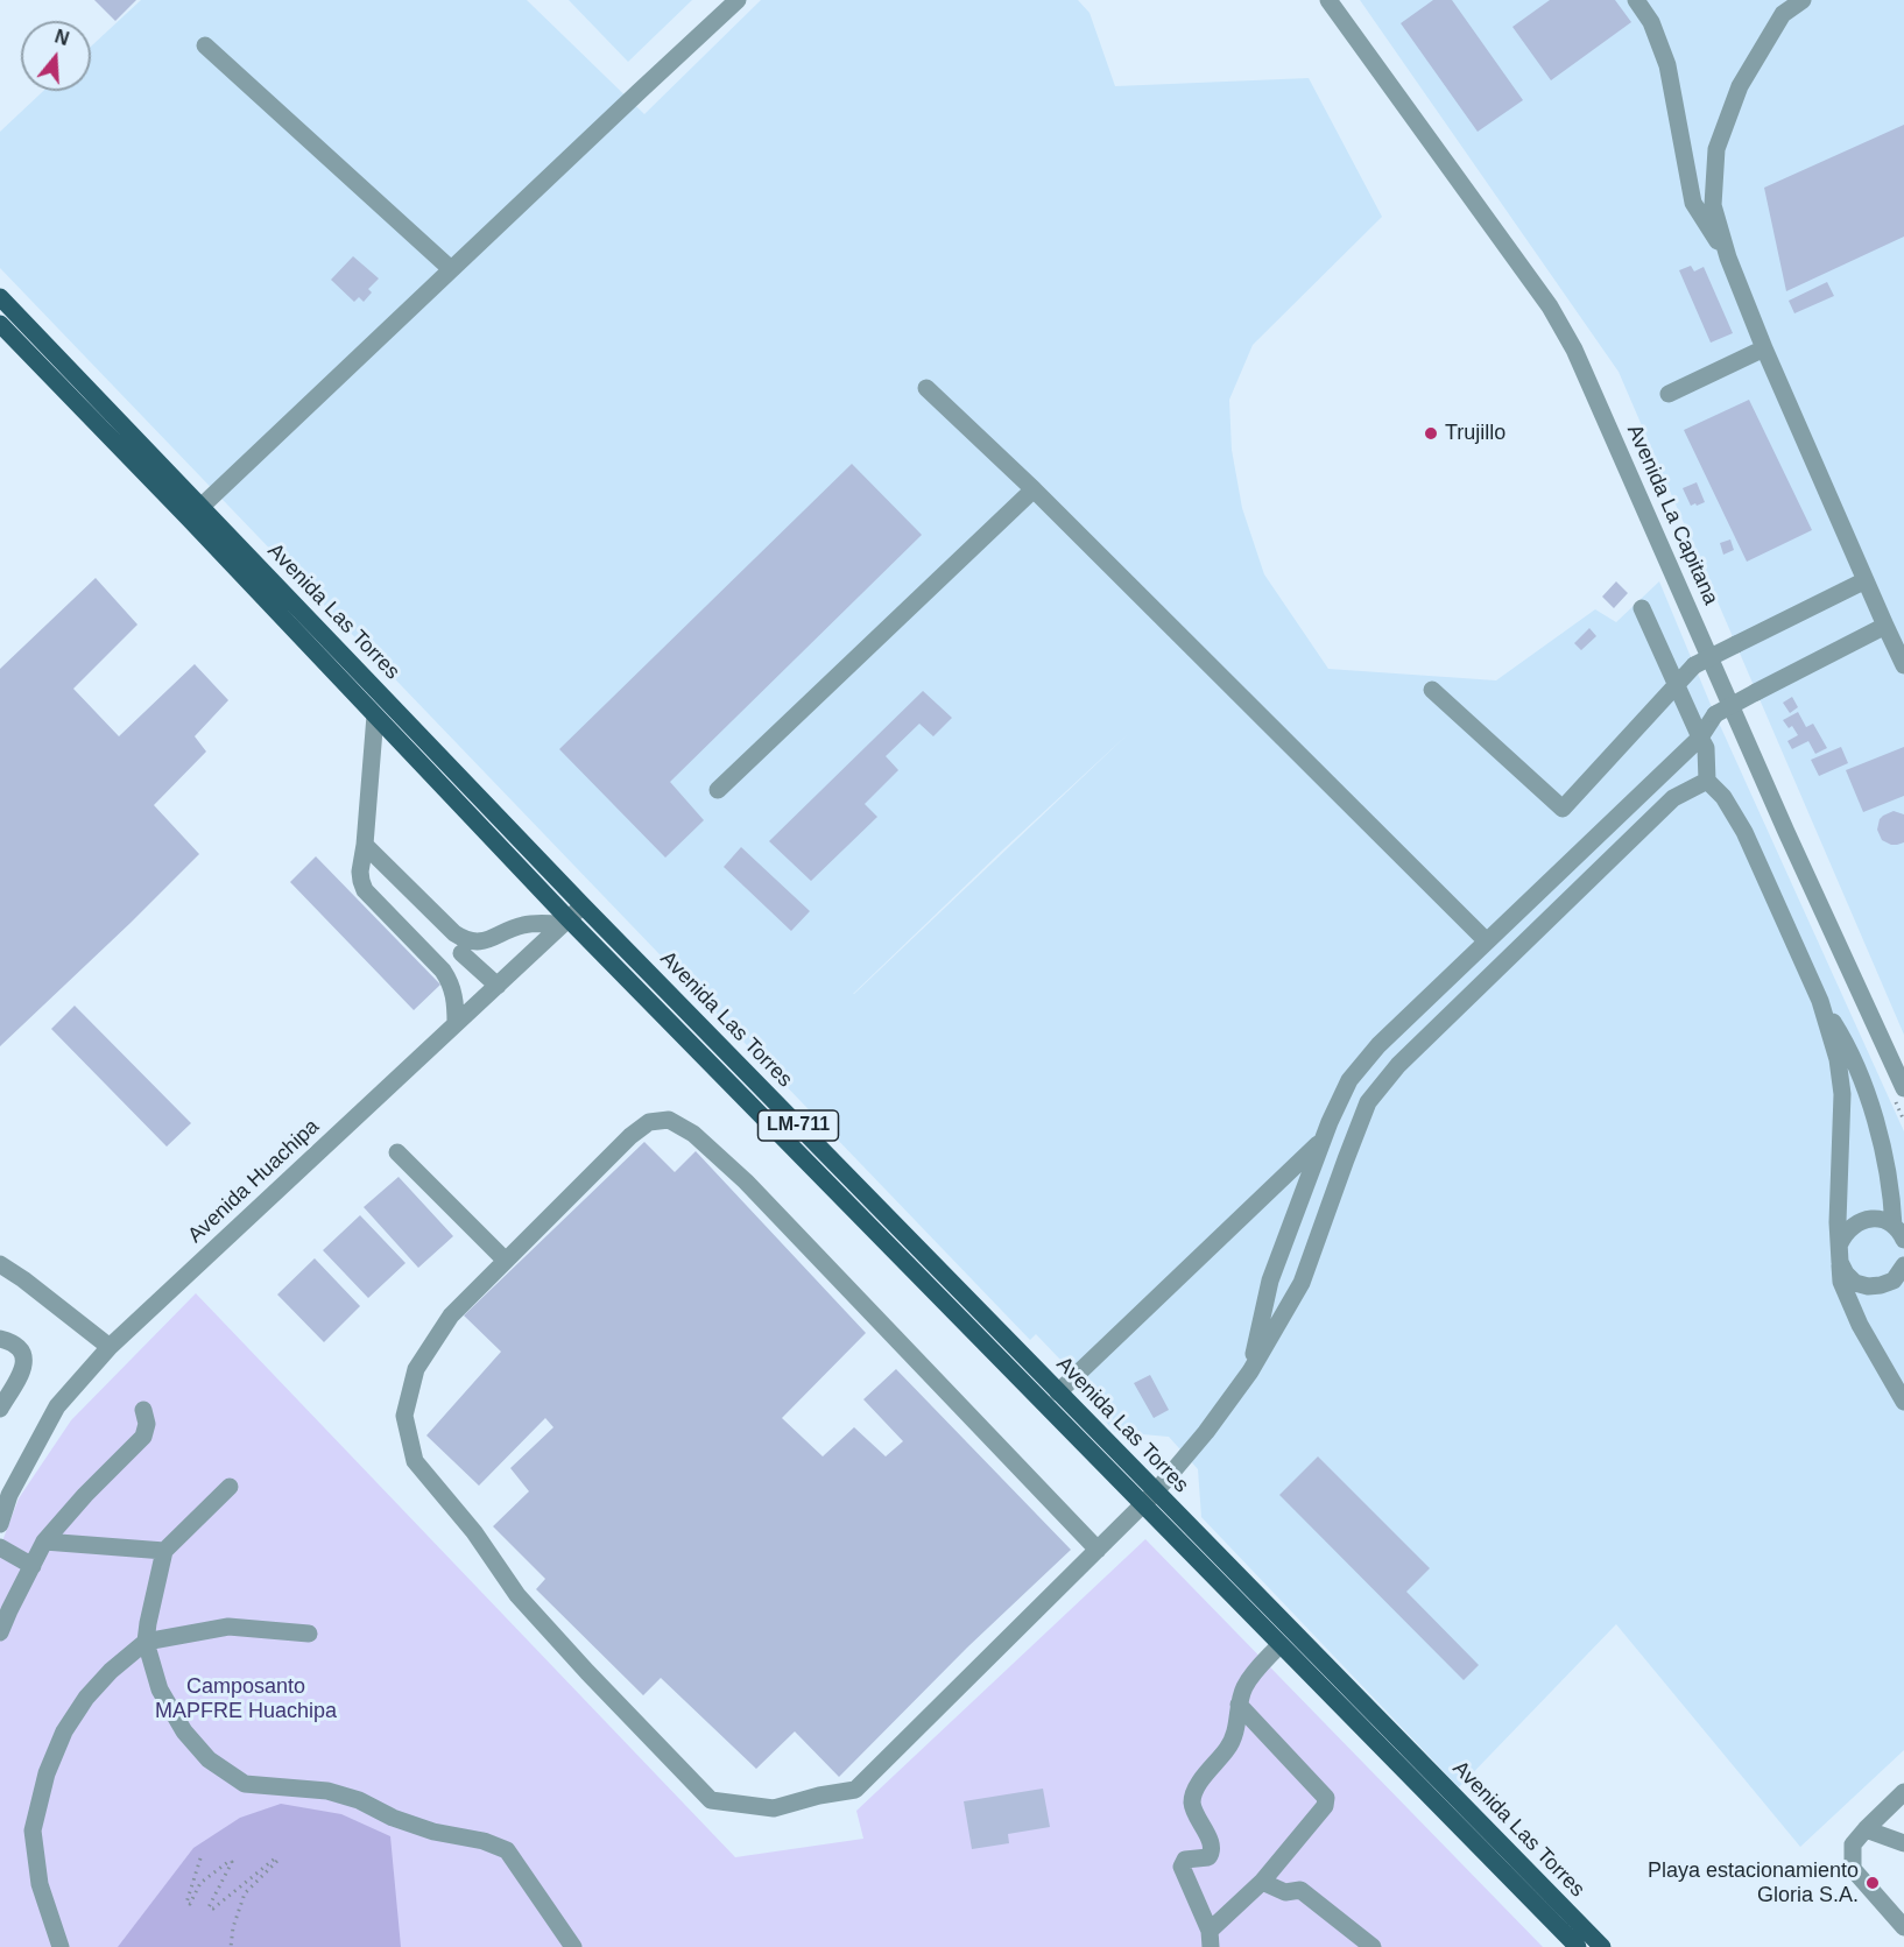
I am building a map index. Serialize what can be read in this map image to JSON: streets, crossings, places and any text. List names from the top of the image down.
{
  "streets": {
    "main road": ["Avenida Las Torres", "LM-711"],
    "street": ["Avenida La Capitana", "Avenida Huachipa"]
  },
  "crossings": [
    ["Avenida Las Torres", "Avenida Huachipa"]
  ],
  "parks": ["Camposanto MAPFRE Huachipa"],
  "places": ["Trujillo", "Playa estacionamiento Gloria S.A."],
  "north": "top"
}
